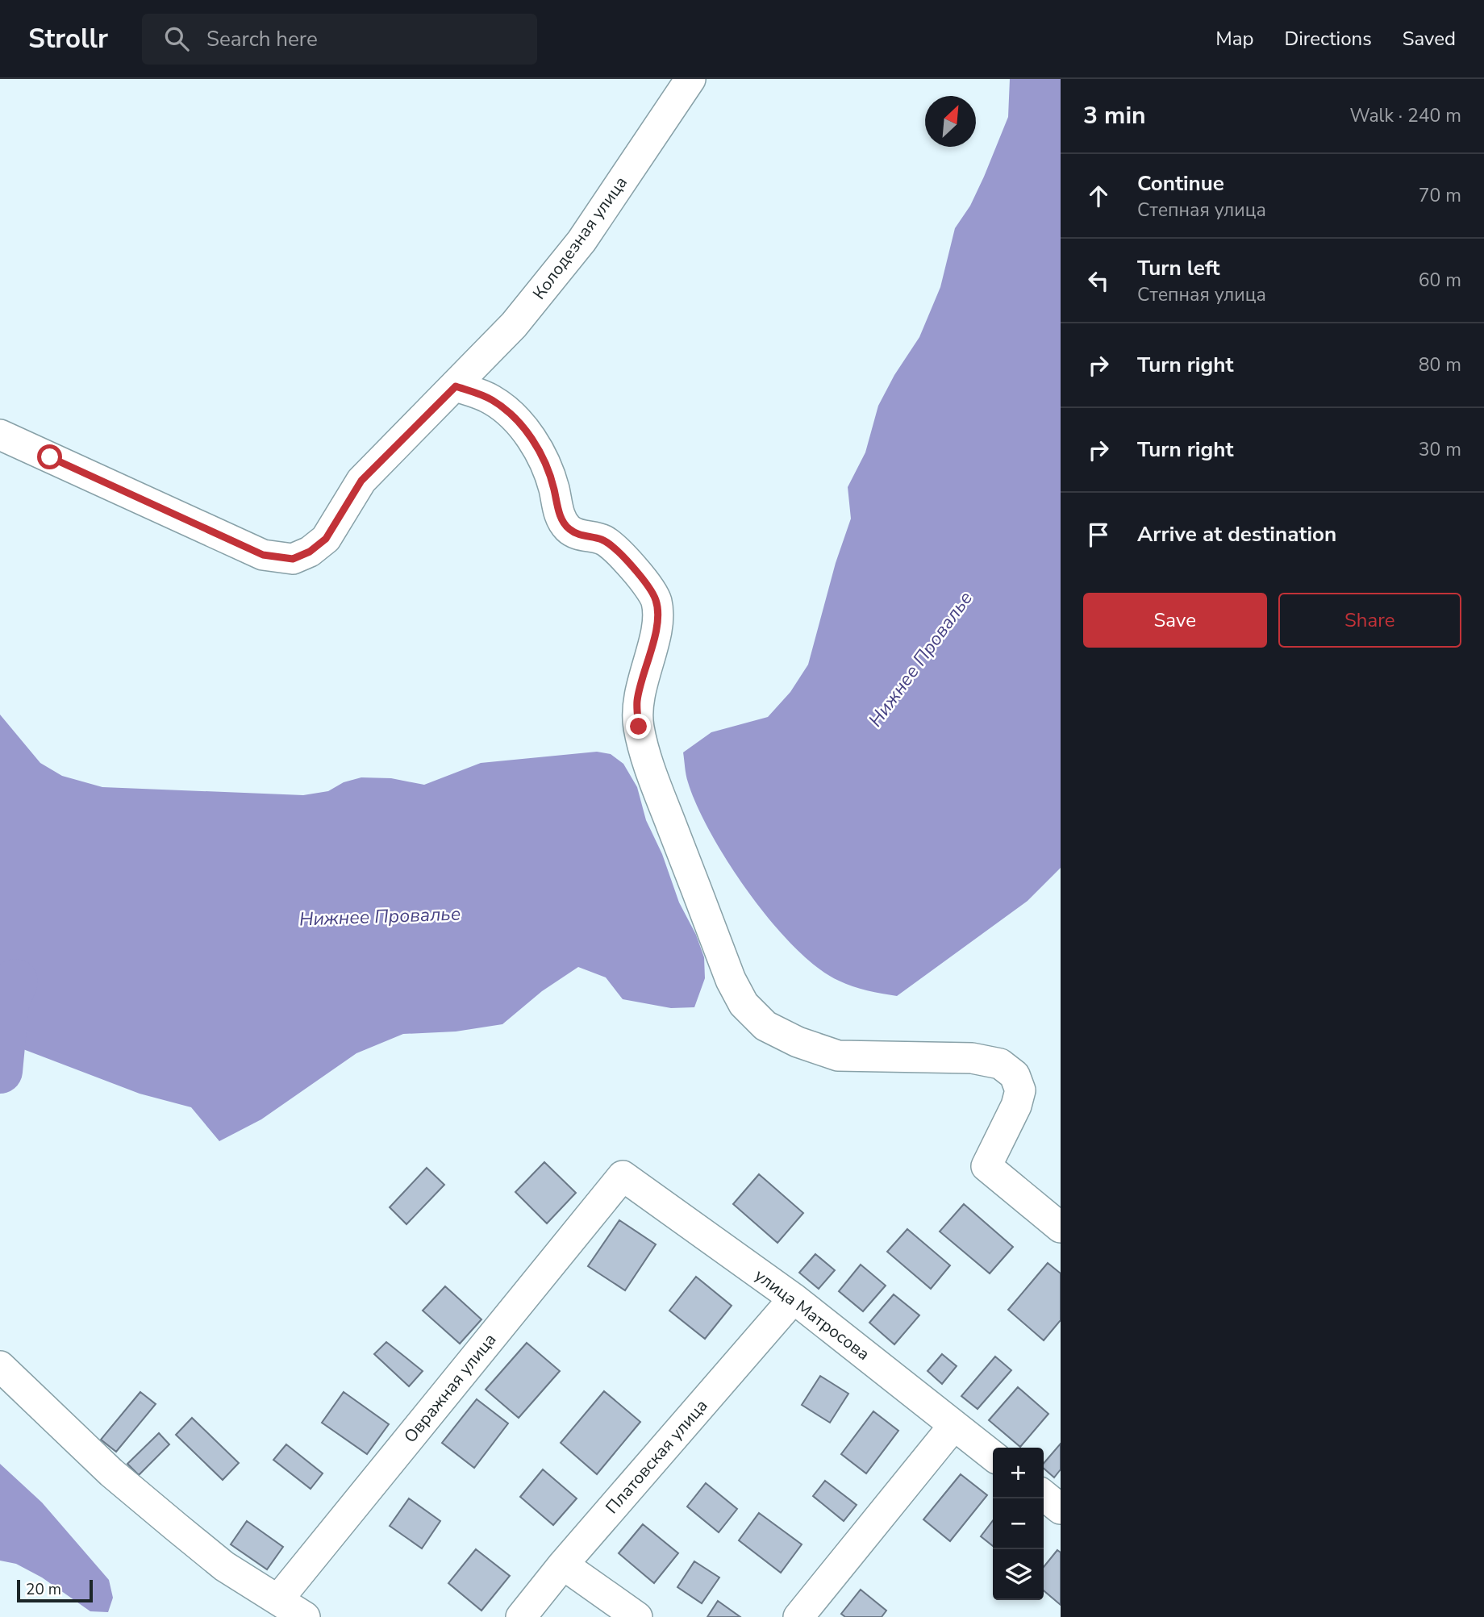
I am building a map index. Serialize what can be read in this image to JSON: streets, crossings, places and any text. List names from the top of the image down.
{
  "streets": {
    "street": [
      "Колодезная улица",
      "улица Матросова",
      "Овражная улица",
      "Платовская улица"
    ]
  },
  "crossings": [
    ["улица Матросова", "Овражная улица"],
    ["улица Матросова", "Платовская улица"]
  ],
  "water": ["Нижнее Провалье"],
  "scale_bar": "20 m",
  "north": "top right",
  "page": {
    "header": "Strollr",
    "search": "Search here",
    "nav": ["Map", "Directions", "Saved"],
    "heading": ["3 min", "Walk · 240 m"],
    "list": [
      ["Continue", "Степная улица", "70 m"],
      ["Turn left", "Степная улица", "60 m"],
      ["Turn right", "80 m"],
      ["Turn right", "30 m"],
      "Arrive at destination"
    ],
    "buttons": ["Save", "Share"],
    "map_buttons": ["+", "−"],
    "scale": "20 m"
  }
}
